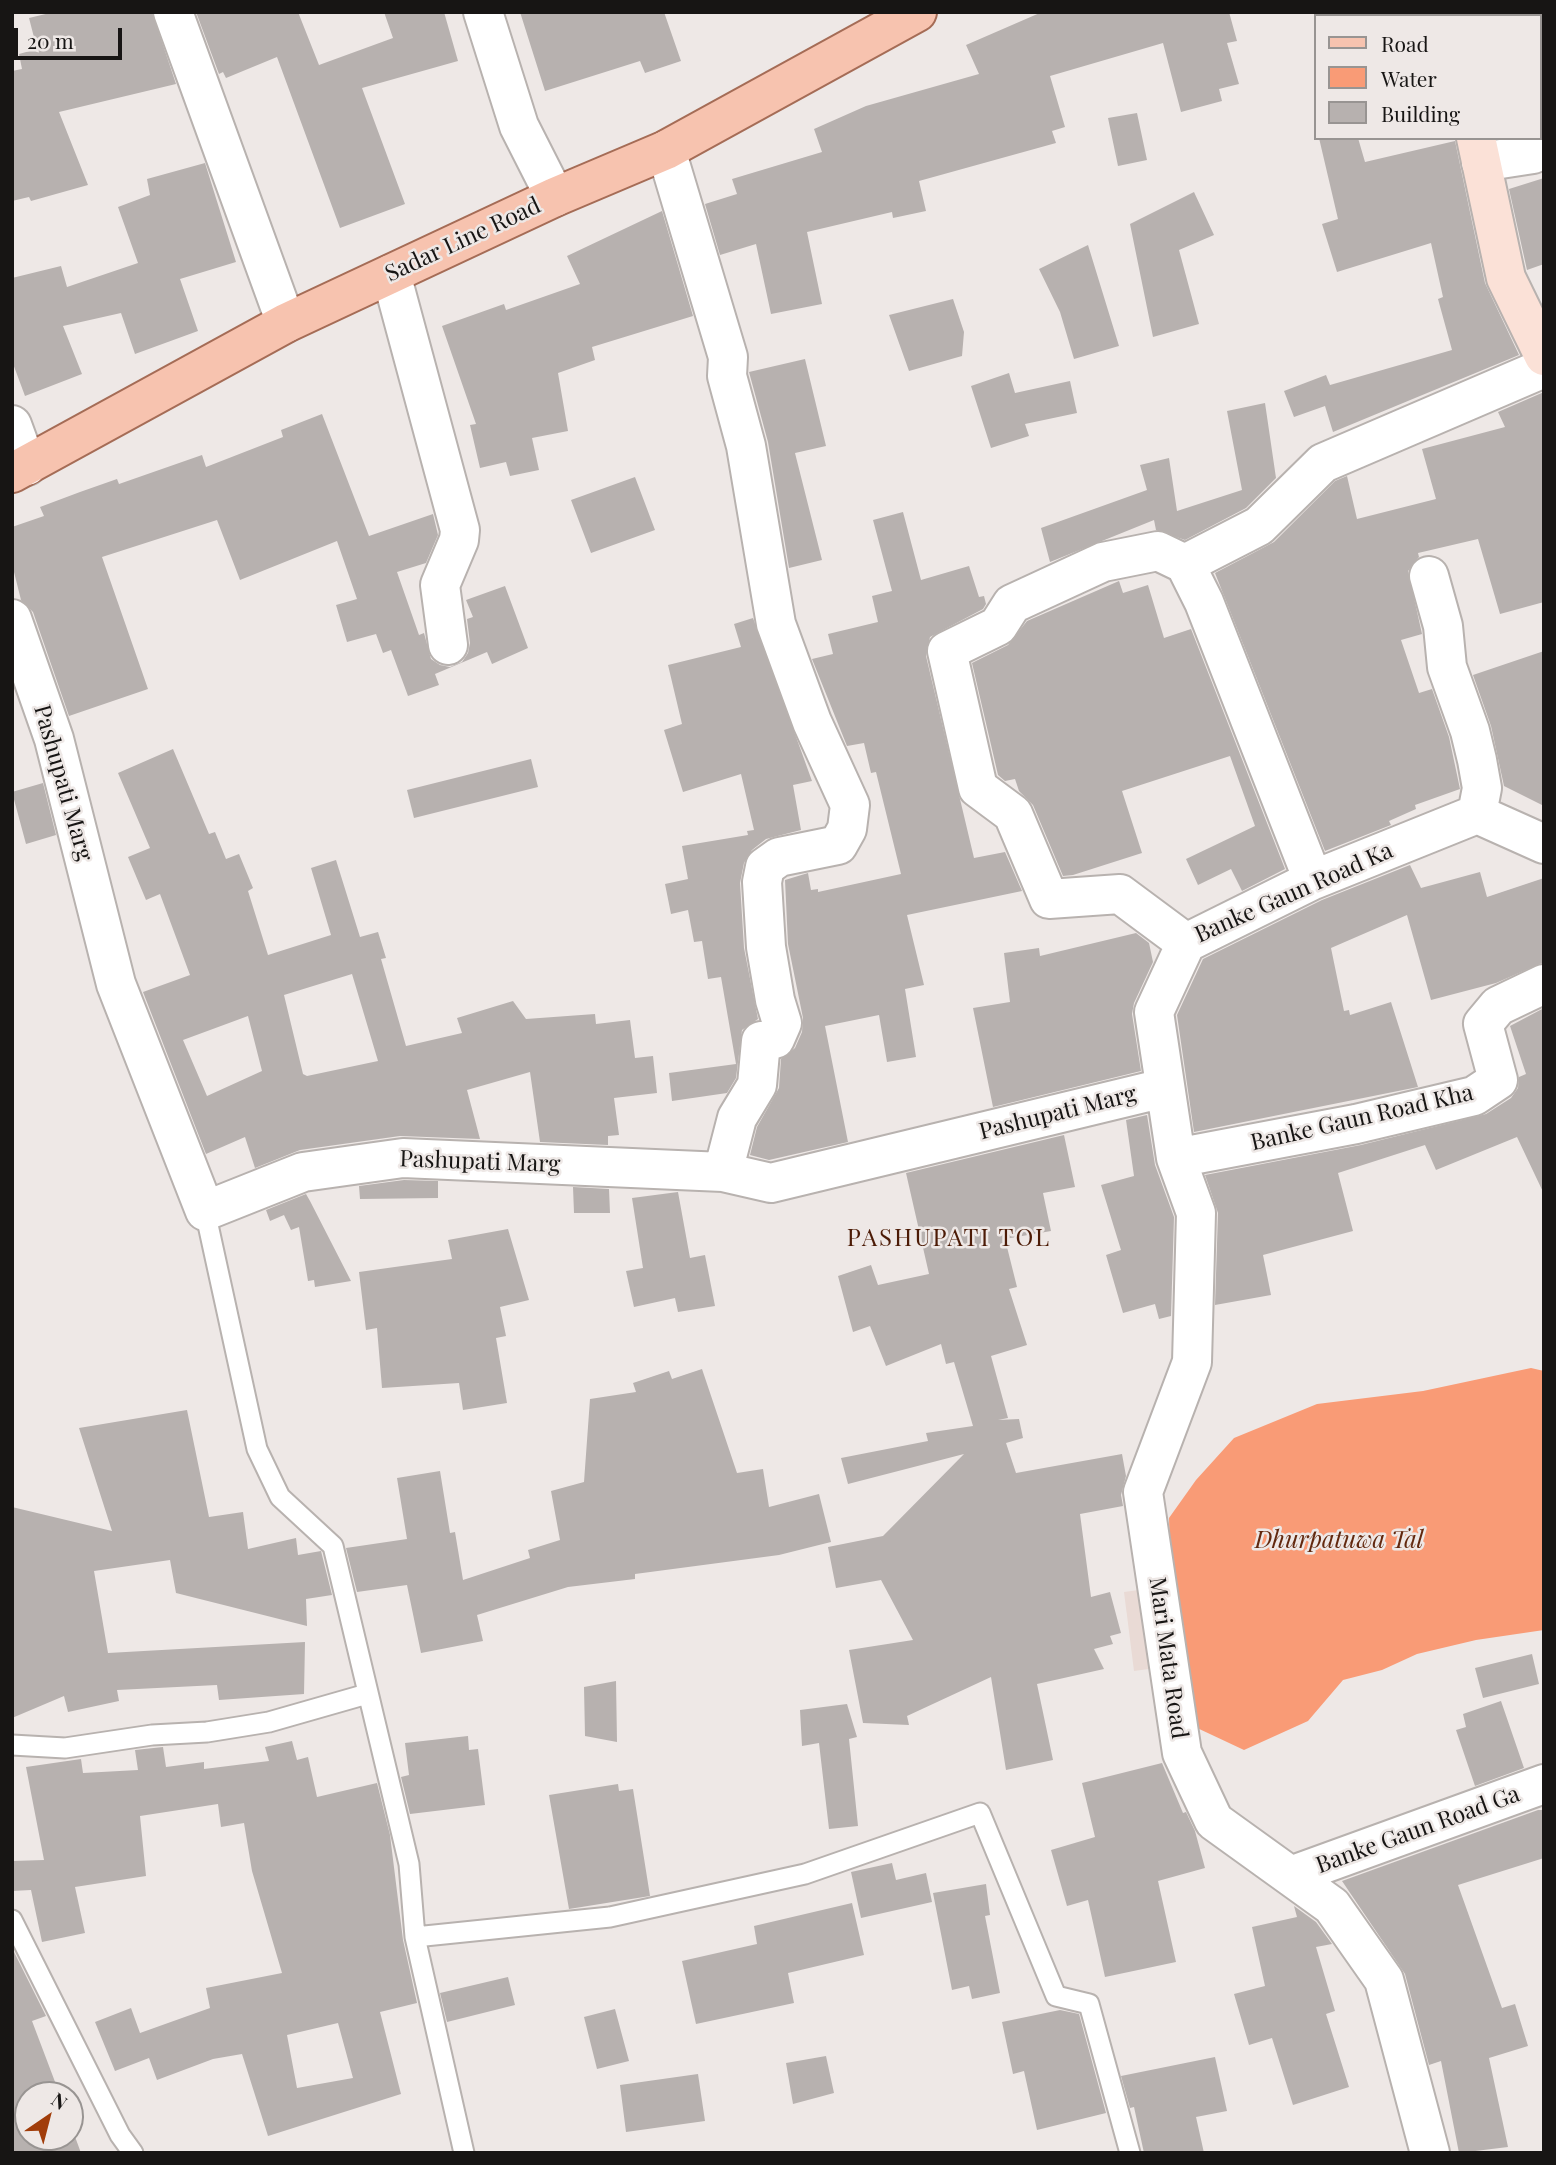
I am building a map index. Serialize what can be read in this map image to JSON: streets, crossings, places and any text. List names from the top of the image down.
{
  "streets": {
    "main road": ["Sadar Line Road"],
    "street": [
      "Pashupati Marg",
      "Banke Gaun Road Ka",
      "Banke Gaun Road Kha",
      "Mari Mata Road",
      "Banke Gaun Road Ga"
    ]
  },
  "crossings": [
    ["Pashupati Marg", "Banke Gaun Road Ka"],
    ["Pashupati Marg", "Mari Mata Road"],
    ["Banke Gaun Road Ka", "Mari Mata Road"],
    ["Banke Gaun Road Kha", "Mari Mata Road"],
    ["Mari Mata Road", "Banke Gaun Road Ga"]
  ],
  "districts": ["PASHUPATI TOL"],
  "water": ["Dhurpatuwa Tal"],
  "legend": ["Road", "Water", "Building"],
  "scale_bar": "20 m",
  "north": "top right"
}
